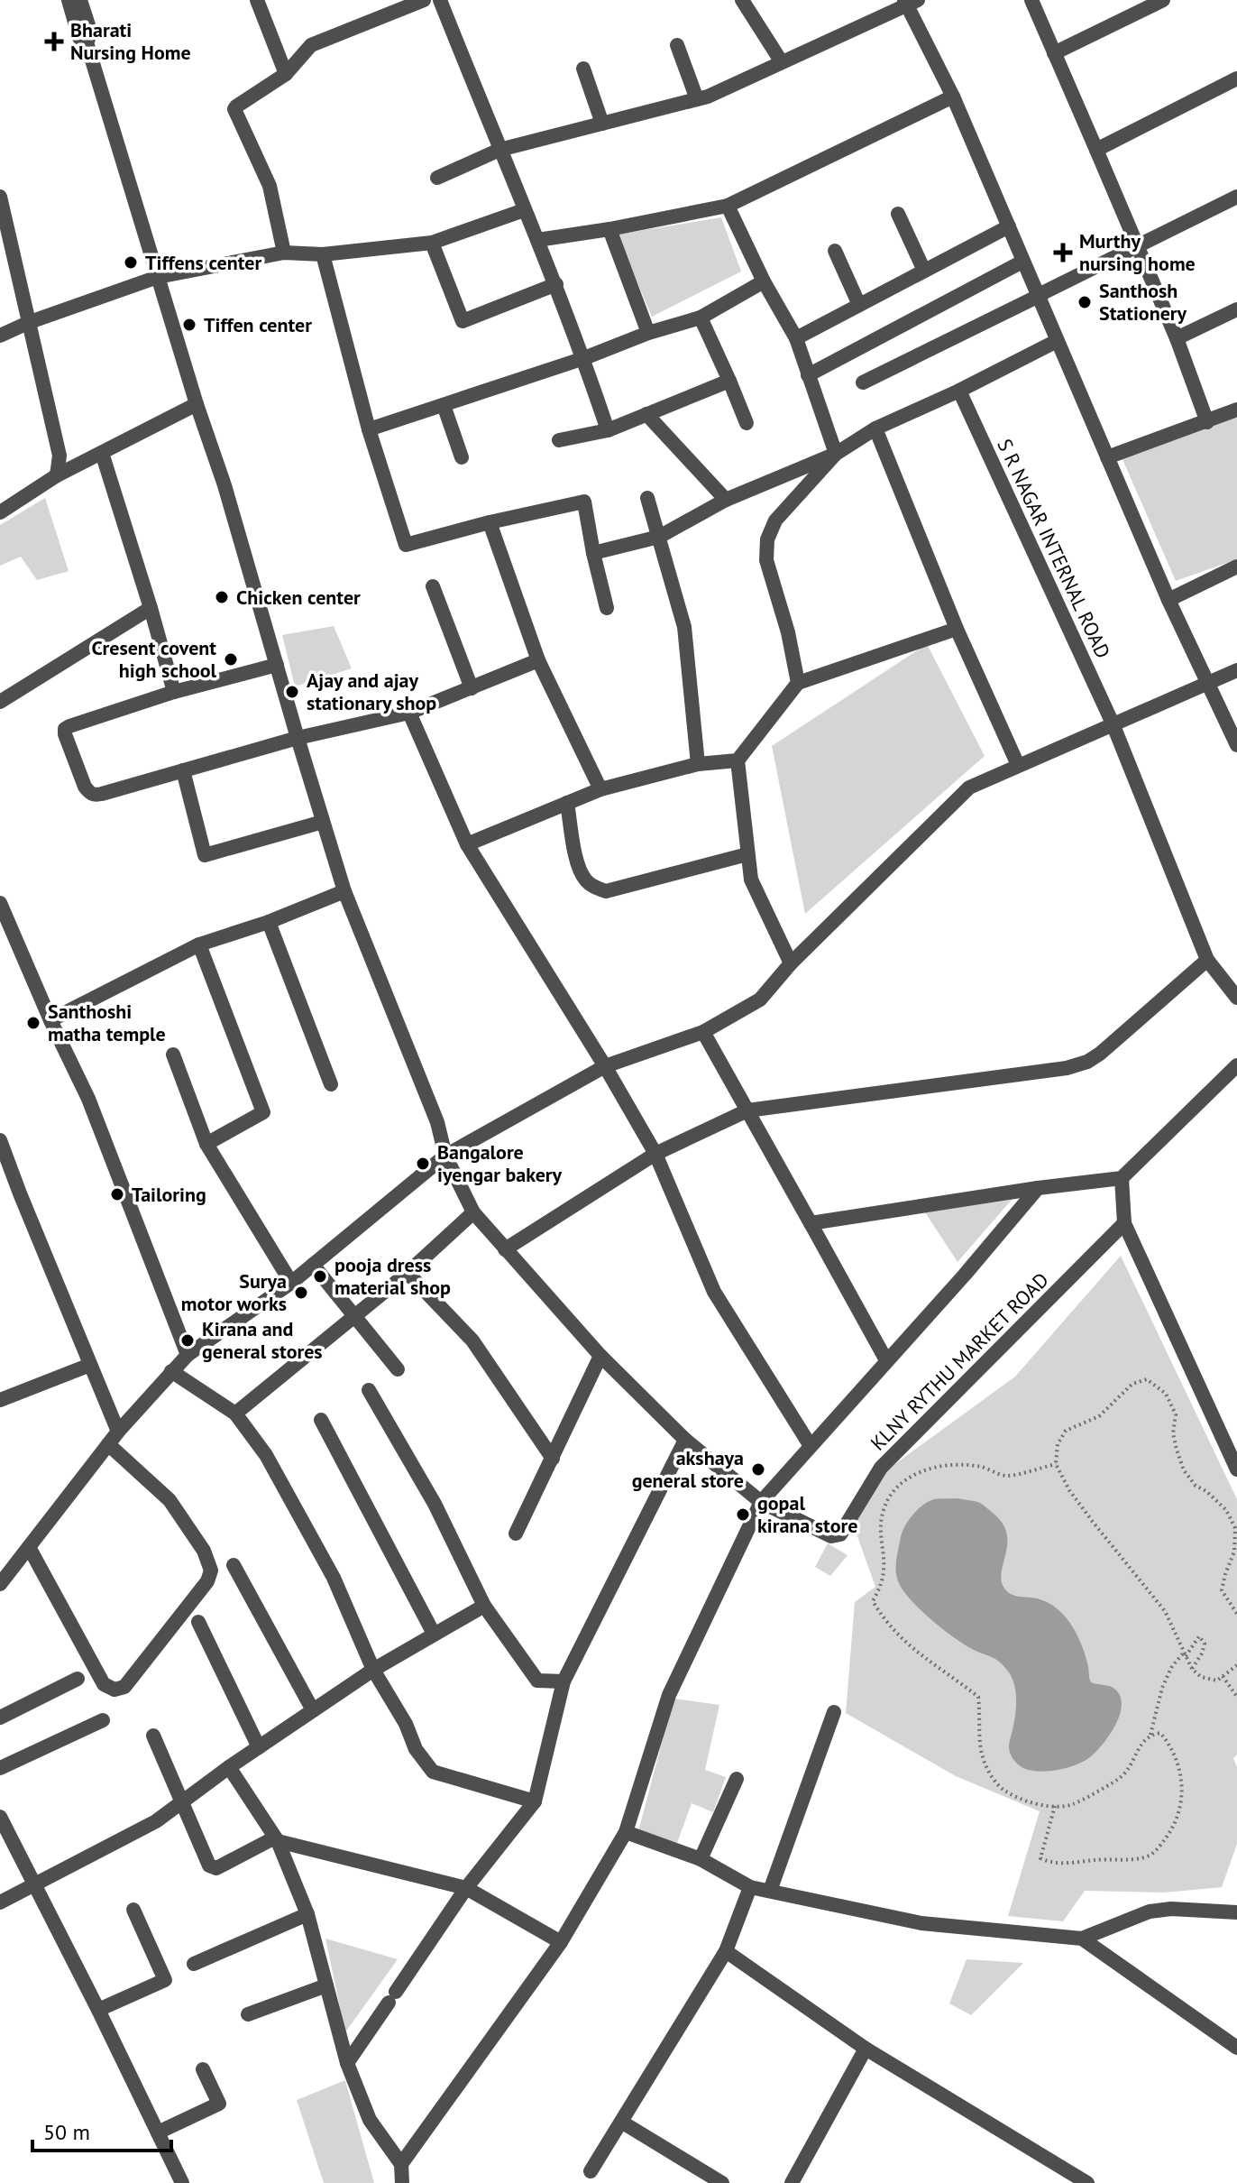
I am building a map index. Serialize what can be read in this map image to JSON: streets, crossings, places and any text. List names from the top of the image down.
{
  "streets": {
    "street": ["S R NAGAR INTERNAL ROAD", "KLNY RYTHU MARKET ROAD"]
  },
  "places": {
    "health": ["Bharati Nursing Home", "Murthy nursing home"],
    "other": [
      "Tiffens center",
      "Santhosh Stationery",
      "Tiffen center",
      "Chicken center",
      "Cresent covent high school",
      "Ajay and ajay stationary shop",
      "Santhoshi matha temple",
      "Bangalore iyengar bakery",
      "Tailoring",
      "pooja dress material shop",
      "Surya motor works",
      "Kirana and general stores",
      "akshaya general store",
      "gopal kirana store"
    ]
  },
  "scale_bar": "50 m"
}
